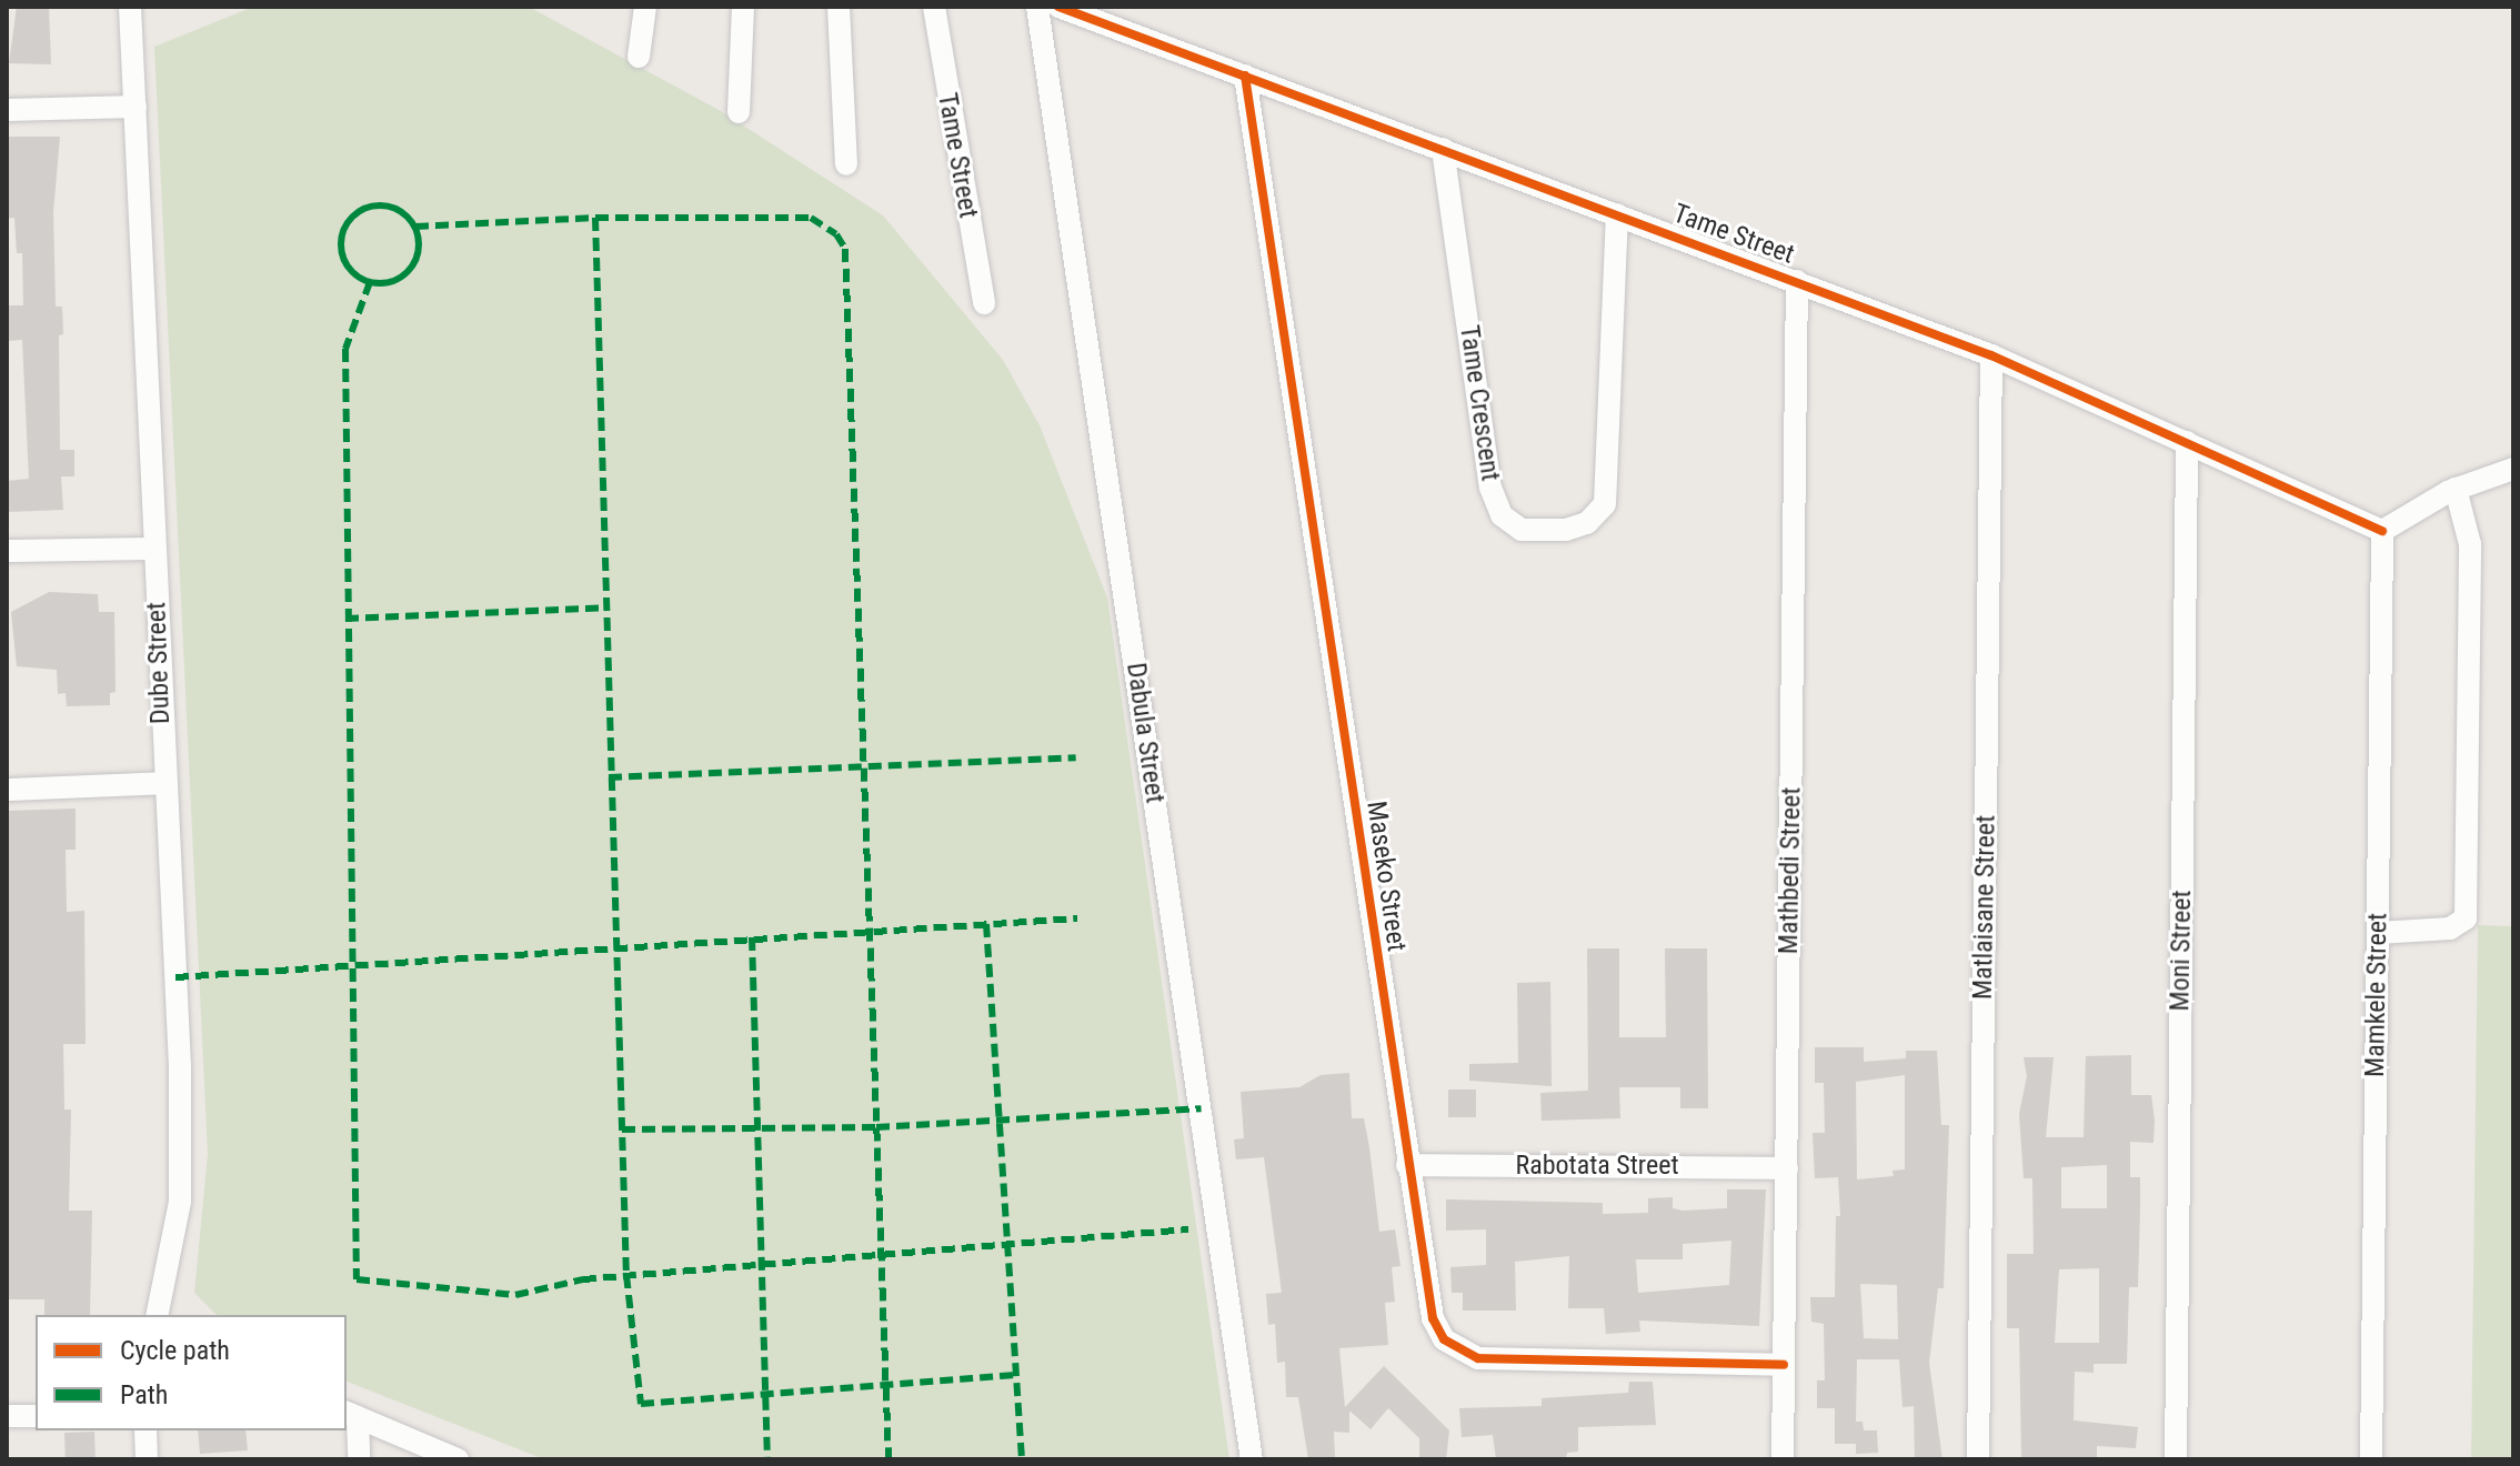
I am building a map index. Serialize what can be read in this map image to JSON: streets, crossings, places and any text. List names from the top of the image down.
{
  "streets": {
    "street": [
      "Tame Street",
      "Tame Crescent",
      "Dube Street",
      "Dabula Street",
      "Mathbedi Street",
      "Maseko Street",
      "Matlaisane Street",
      "Moni Street",
      "Mamkele Street",
      "Rabotata Street"
    ]
  },
  "crossings": [
    ["Tame Street", "Tame Crescent"],
    ["Tame Street", "Mathbedi Street"],
    ["Tame Street", "Maseko Street"],
    ["Tame Street", "Matlaisane Street"],
    ["Tame Street", "Moni Street"],
    ["Tame Street", "Mamkele Street"],
    ["Mathbedi Street", "Maseko Street"],
    ["Mathbedi Street", "Rabotata Street"],
    ["Maseko Street", "Rabotata Street"]
  ],
  "legend": ["Cycle path", "Path"]
}
